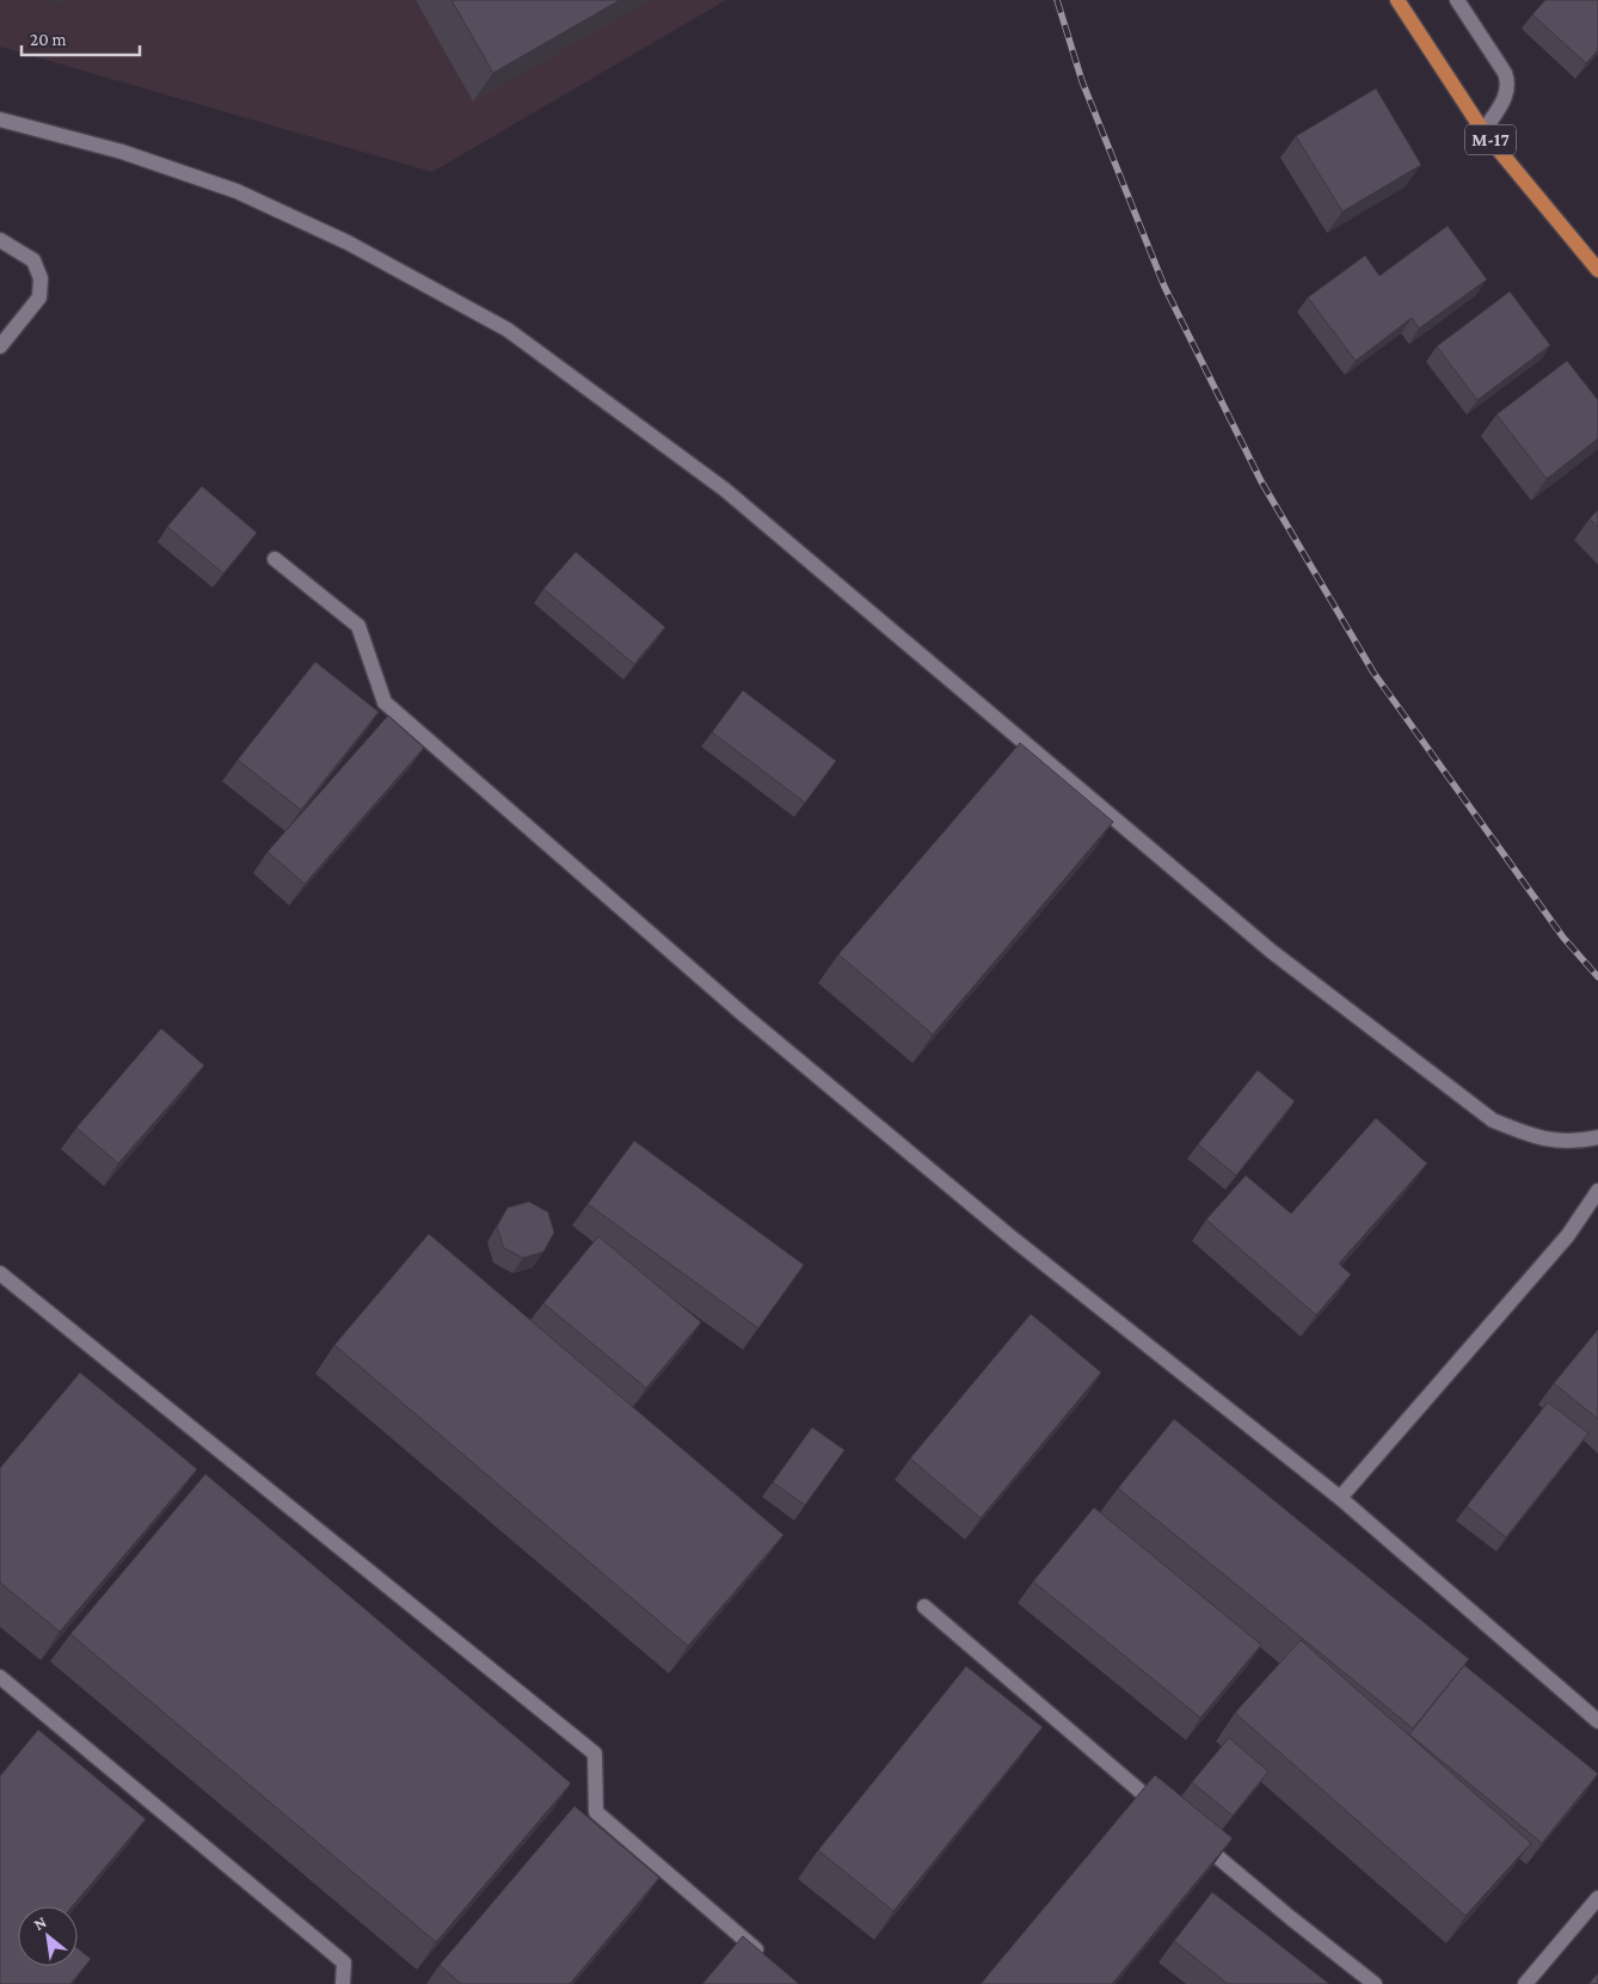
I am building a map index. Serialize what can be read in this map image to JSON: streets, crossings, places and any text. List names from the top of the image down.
{
  "streets": {
    "main road": ["M-17"]
  },
  "scale_bar": "20 m",
  "north": "top left"
}
